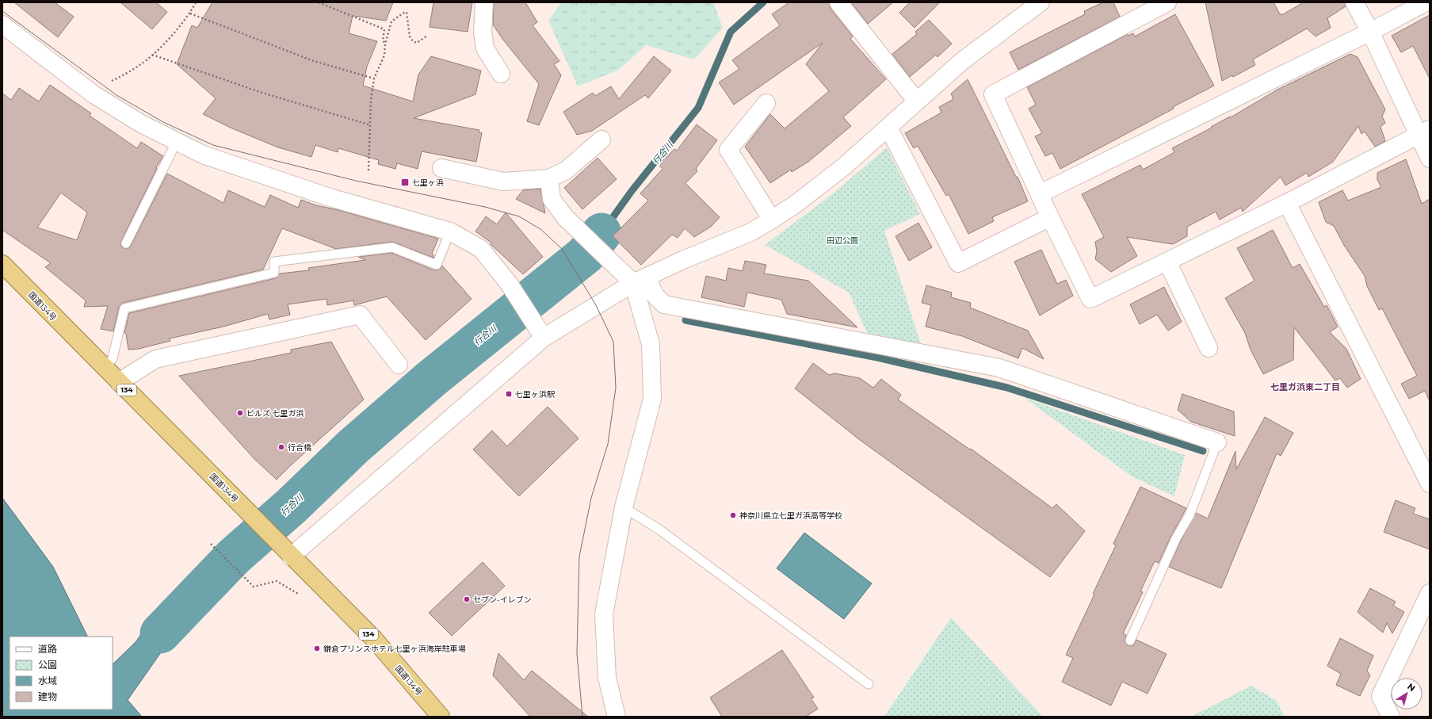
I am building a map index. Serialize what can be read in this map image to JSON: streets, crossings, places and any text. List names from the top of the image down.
{
  "streets": {
    "highway": ["国道134号", "134"]
  },
  "districts": ["七里ガ浜東二丁目"],
  "water": ["行合川"],
  "parks": ["田辺公園"],
  "places": {
    "transit": ["七里ヶ浜", "七里ヶ浜駅"],
    "other": [
      "ビルズ 七里ガ浜",
      "行合橋",
      "神奈川県立七里ガ浜高等学校",
      "セブン-イレブン",
      "鎌倉プリンスホテル七里ヶ浜海岸駐車場"
    ]
  },
  "legend": [
    "道路",
    "公園",
    "水域",
    "建物"
  ],
  "north": "top right"
}
